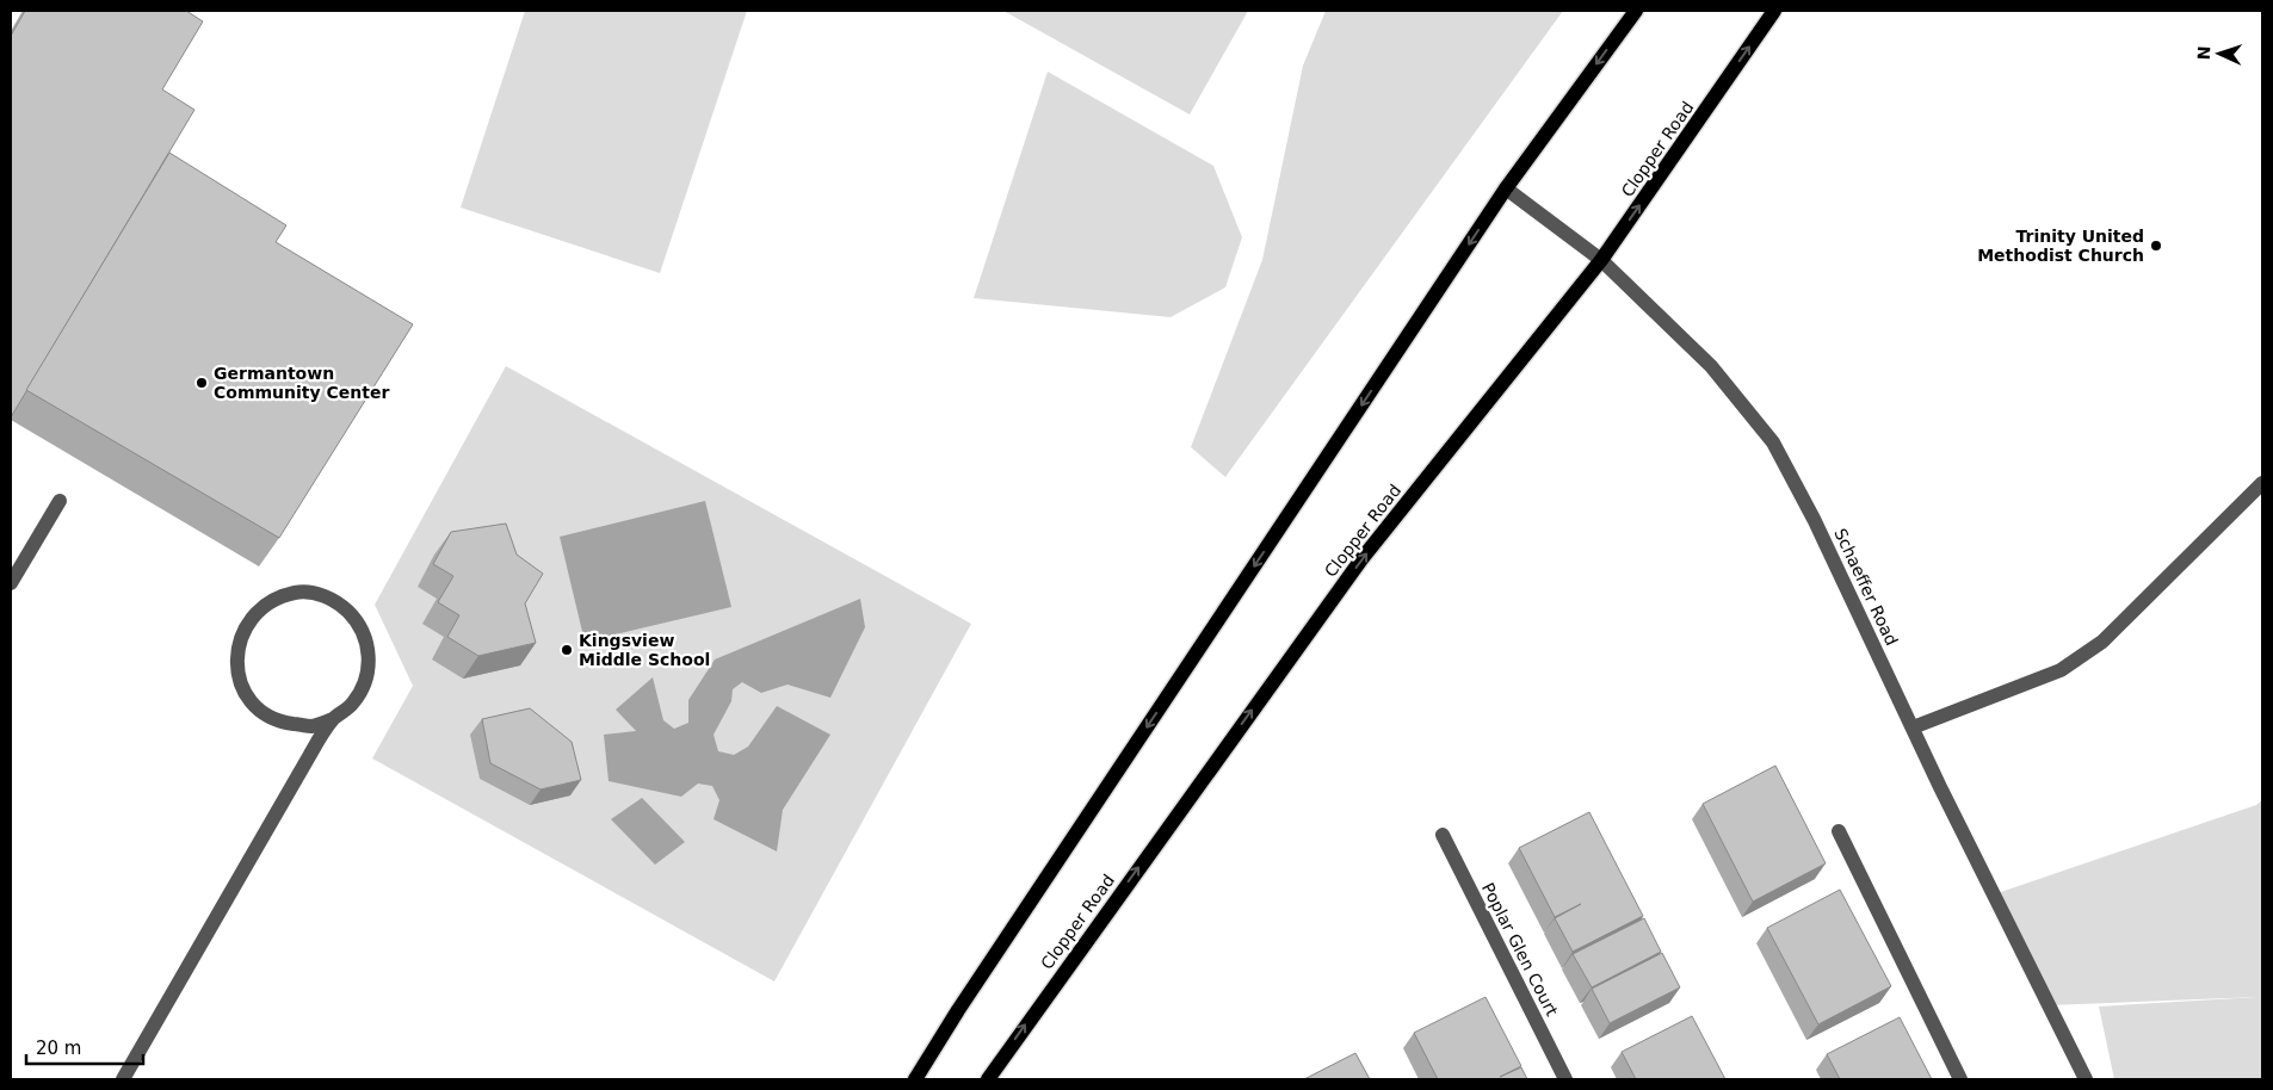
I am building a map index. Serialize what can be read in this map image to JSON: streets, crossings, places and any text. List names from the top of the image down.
{
  "streets": {
    "main road": ["Clopper Road"],
    "street": ["Schaeffer Road", "Poplar Glen Court"]
  },
  "crossings": [
    ["Clopper Road", "Schaeffer Road"]
  ],
  "places": ["Trinity United Methodist Church", "Germantown Community Center", "Kingsview Middle School"],
  "scale_bar": "20 m",
  "north": "left"
}
